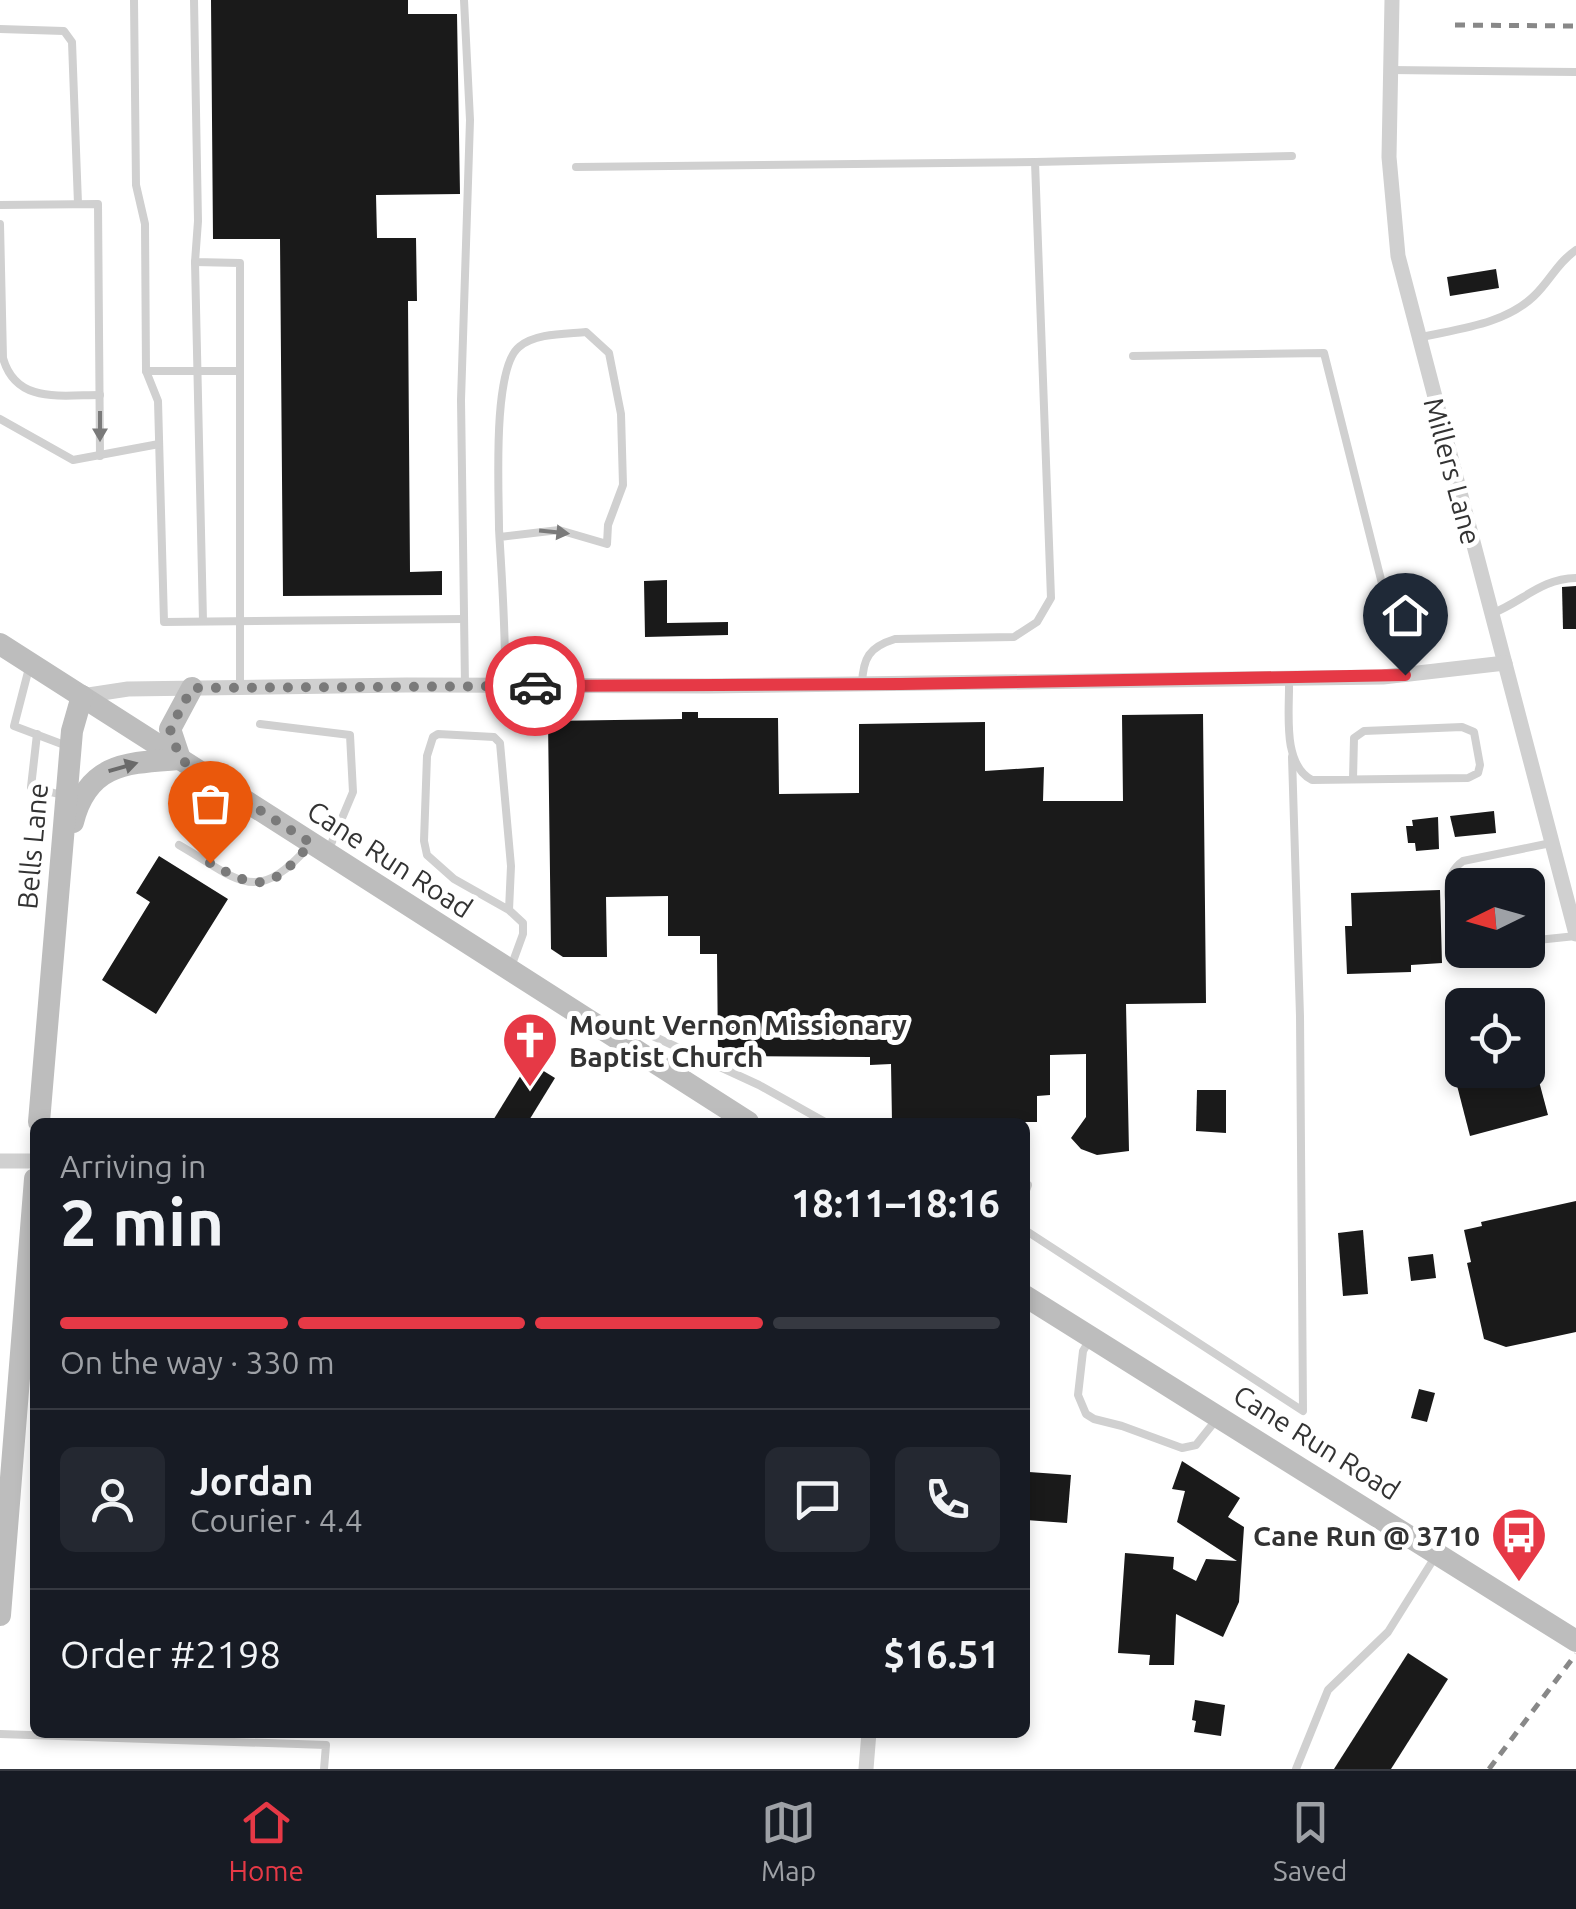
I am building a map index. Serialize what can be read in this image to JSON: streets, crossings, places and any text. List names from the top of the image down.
{
  "streets": {
    "main road": ["Bells Lane", "Cane Run Road"],
    "street": ["Millers Lane"]
  },
  "crossings": [
    ["Bells Lane", "Cane Run Road"]
  ],
  "places": {
    "church": ["Mount Vernon Missionary Baptist Church"],
    "bus stop": ["Cane Run @ 3710"]
  },
  "north": "left",
  "page": {
    "heading": ["2 min", "Arriving in", "18:11–18:16"],
    "panel": [
      "Jordan",
      "Courier · 4.4",
      "Order #2198",
      "$16.51"
    ],
    "bar": "On the way · 330 m",
    "tabs": ["Home", "Map", "Saved"]
  }
}
